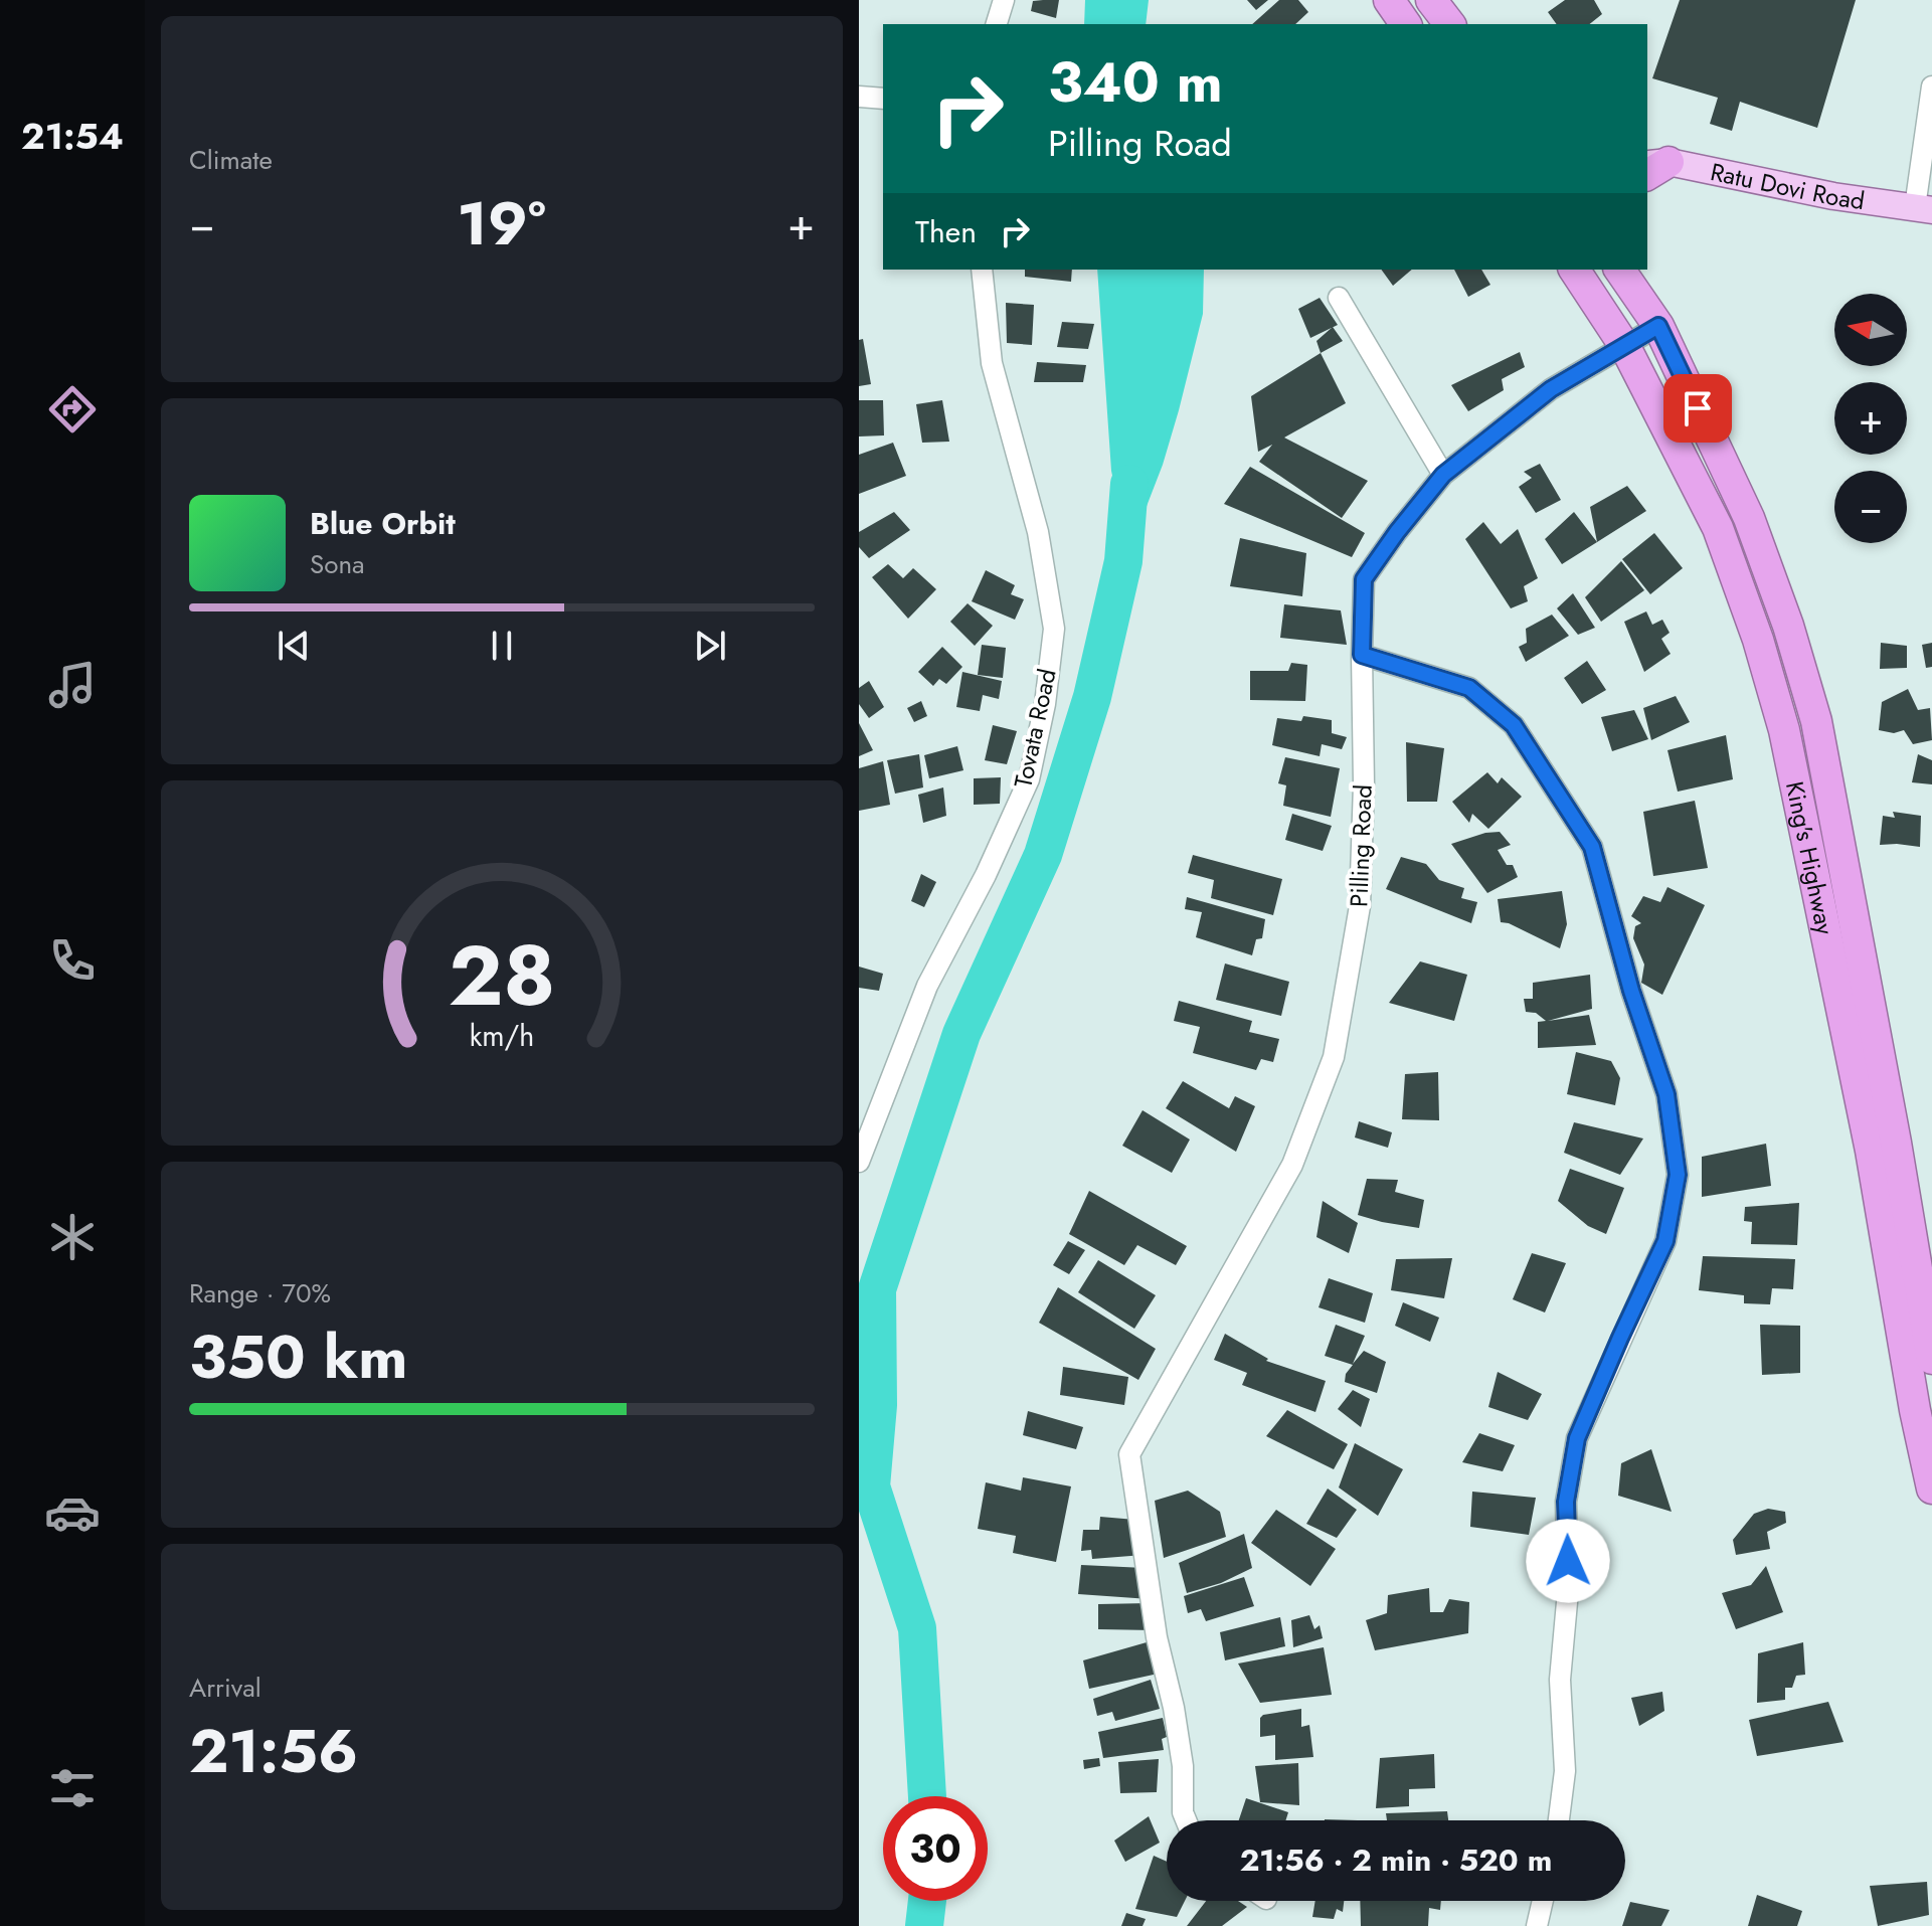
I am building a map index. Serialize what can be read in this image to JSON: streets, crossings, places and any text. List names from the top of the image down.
{
  "streets": {
    "highway": ["King's Highway"],
    "main road": ["Ratu Dovi Road"],
    "street": ["Tovata Road", "Pilling Road"]
  },
  "crossings": [
    ["Pilling Road", "King's Highway"]
  ],
  "north": "left",
  "page": {
    "tabs": "21:54",
    "tile": [
      "Climate",
      ["Range · 70%", "350 km"],
      ["Arrival", "21:56"]
    ],
    "turn": ["340 m", "Pilling Road"],
    "heat": ["−", "19°", "+"],
    "then": "Then",
    "map_buttons": ["+", "−"],
    "song": ["Blue Orbit", "Sona"],
    "limit": "30",
    "trip": "21:56 · 2 min · 520 m",
    "gauge": ["28", "km/h"]
  }
}
